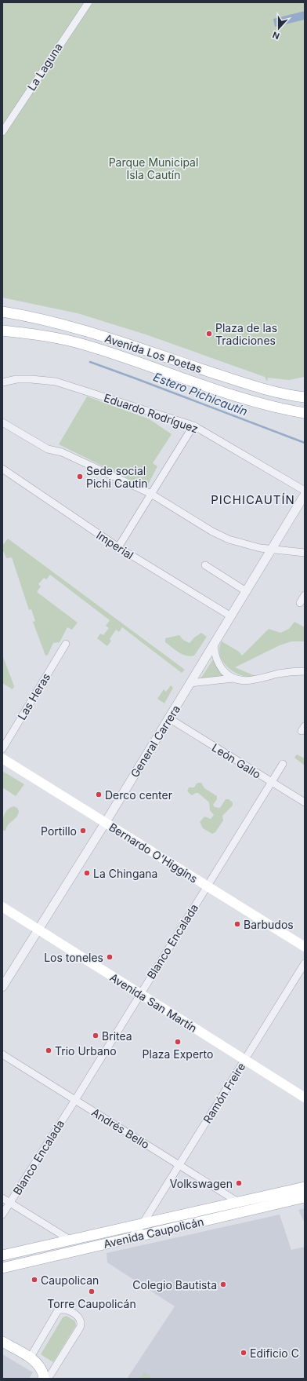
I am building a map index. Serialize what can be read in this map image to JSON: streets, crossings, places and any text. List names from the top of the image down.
{
  "streets": {
    "main road": [
      "Avenida Los Poetas",
      "Bernardo O'Higgins",
      "Avenida San Martín",
      "Avenida Caupolicán"
    ],
    "street": [
      "La Laguna",
      "Eduardo Rodríguez",
      "Imperial",
      "Las Heras",
      "General Carrera",
      "León Gallo",
      "Blanco Encalada",
      "Ramón Freire",
      "Andrés Bello"
    ]
  },
  "crossings": [
    ["Imperial", "General Carrera"],
    ["General Carrera", "León Gallo"],
    ["General Carrera", "Bernardo O'Higgins"],
    ["General Carrera", "Avenida San Martín"],
    ["León Gallo", "Blanco Encalada"],
    ["Bernardo O'Higgins", "Blanco Encalada"],
    ["Blanco Encalada", "Avenida San Martín"],
    ["Blanco Encalada", "Andrés Bello"],
    ["Avenida San Martín", "Ramón Freire"],
    ["Ramón Freire", "Andrés Bello"],
    ["Ramón Freire", "Avenida Caupolicán"],
    ["Andrés Bello", "Avenida Caupolicán"]
  ],
  "districts": ["PICHICAUTÍN"],
  "water": ["Estero Pichicautín"],
  "parks": ["Parque Municipal Isla Cautín"],
  "places": [
    "Plaza de las Tradiciones",
    "Sede social Pichi Cautin",
    "Derco center",
    "Portillo",
    "La Chingana",
    "Barbudos",
    "Los toneles",
    "Britea",
    "Plaza Experto",
    "Trio Urbano",
    "Volkswagen",
    "Caupolican",
    "Colegio Bautista",
    "Torre Caupolicán",
    "Edificio C"
  ],
  "north": "bottom"
}
